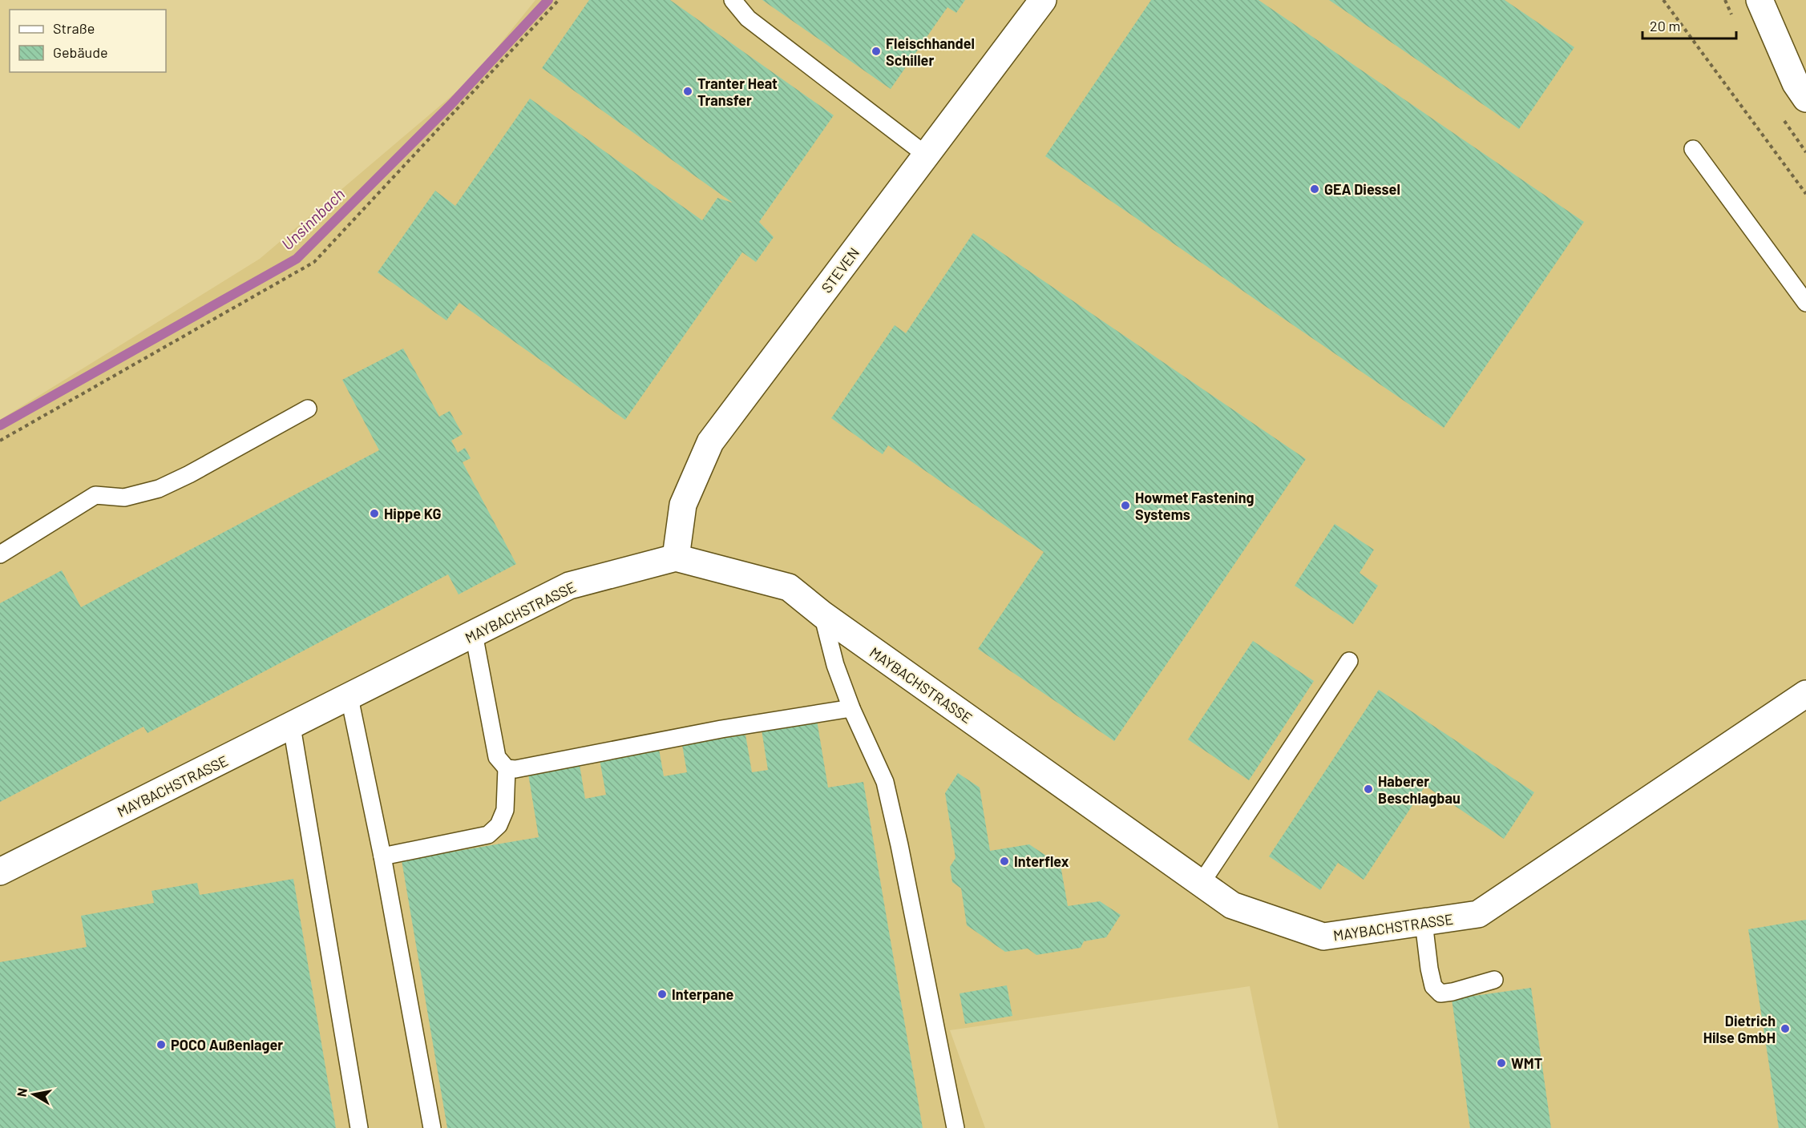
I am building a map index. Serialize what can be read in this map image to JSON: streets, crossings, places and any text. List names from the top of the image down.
{
  "streets": {
    "street": ["STEVEN", "MAYBACHSTRASSE"]
  },
  "crossings": [
    ["STEVEN", "MAYBACHSTRASSE"]
  ],
  "water": ["Unsinnbach"],
  "places": [
    "Fleischhandel Schiller",
    "Tranter Heat Transfer",
    "GEA Diessel",
    "Howmet Fastening Systems",
    "Hippe KG",
    "Haberer Beschlagbau",
    "Interflex",
    "Interpane",
    "Dietrich Hilse GmbH",
    "POCO Außenlager",
    "WMT"
  ],
  "legend": ["Straße", "Gebäude"],
  "scale_bar": "20 m",
  "north": "left"
}
